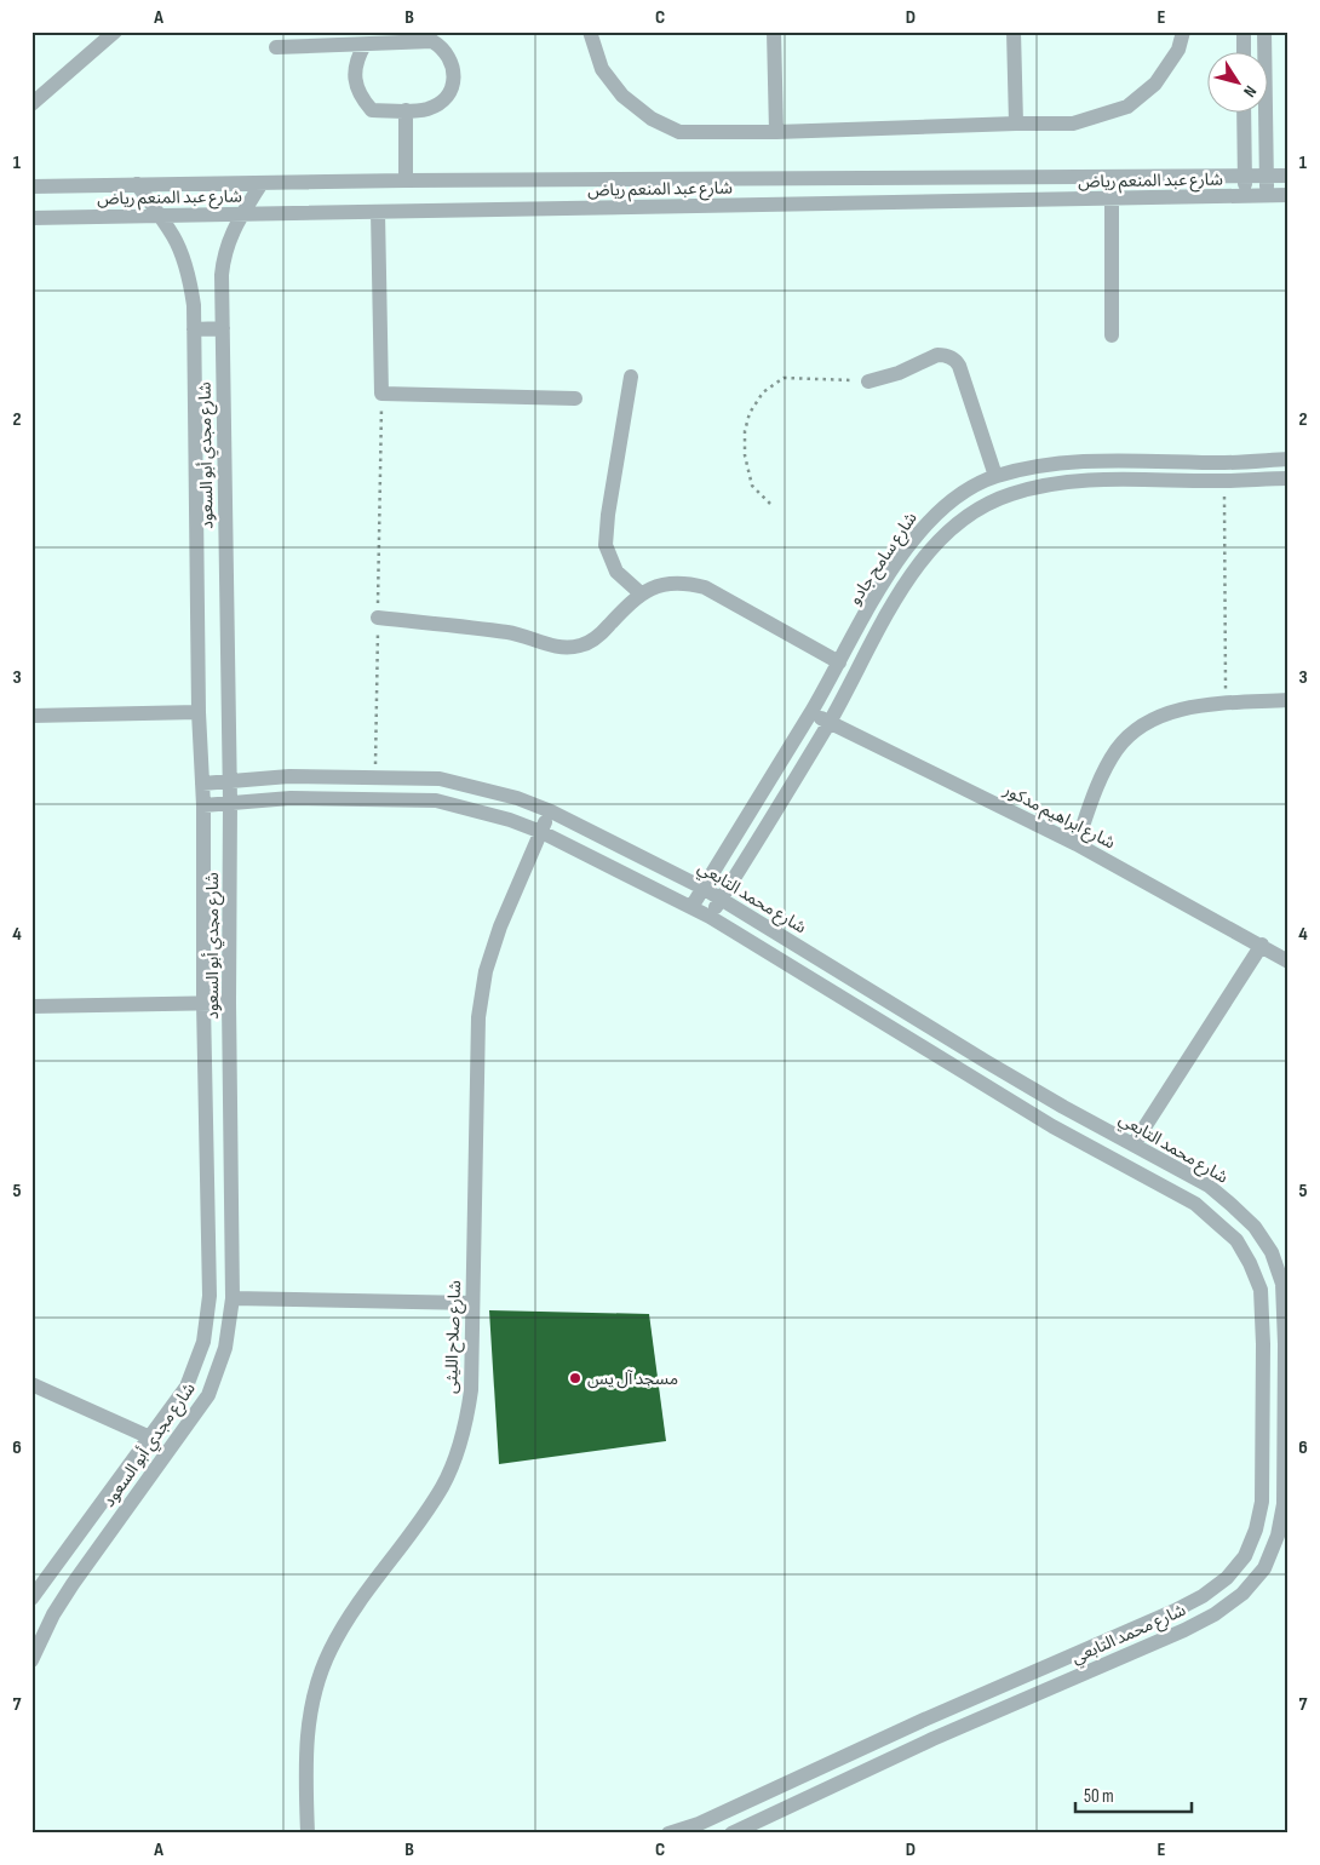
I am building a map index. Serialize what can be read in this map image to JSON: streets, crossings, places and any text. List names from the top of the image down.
{
  "streets": {
    "street": [
      "شارع عبد المنعم رياض",
      "شارع مجدي أبو السعود",
      "شارع سامح جادو",
      "شارع ابراهيم مدكور",
      "شارع محمد التابعي",
      "شارع صلاح الليثى"
    ]
  },
  "crossings": [
    ["شارع عبد المنعم رياض", "شارع مجدي أبو السعود"],
    ["شارع مجدي أبو السعود", "شارع محمد التابعي"],
    ["شارع سامح جادو", "شارع ابراهيم مدكور"],
    ["شارع سامح جادو", "شارع محمد التابعي"],
    ["شارع محمد التابعي", "شارع صلاح الليثى"]
  ],
  "places": ["مسجد آل يس"],
  "scale_bar": "50 m",
  "north": "bottom right",
  "grid": {
    "columns": [
      "A",
      "B",
      "C",
      "D",
      "E"
    ],
    "rows": [
      "1",
      "2",
      "3",
      "4",
      "5",
      "6",
      "7"
    ]
  }
}
